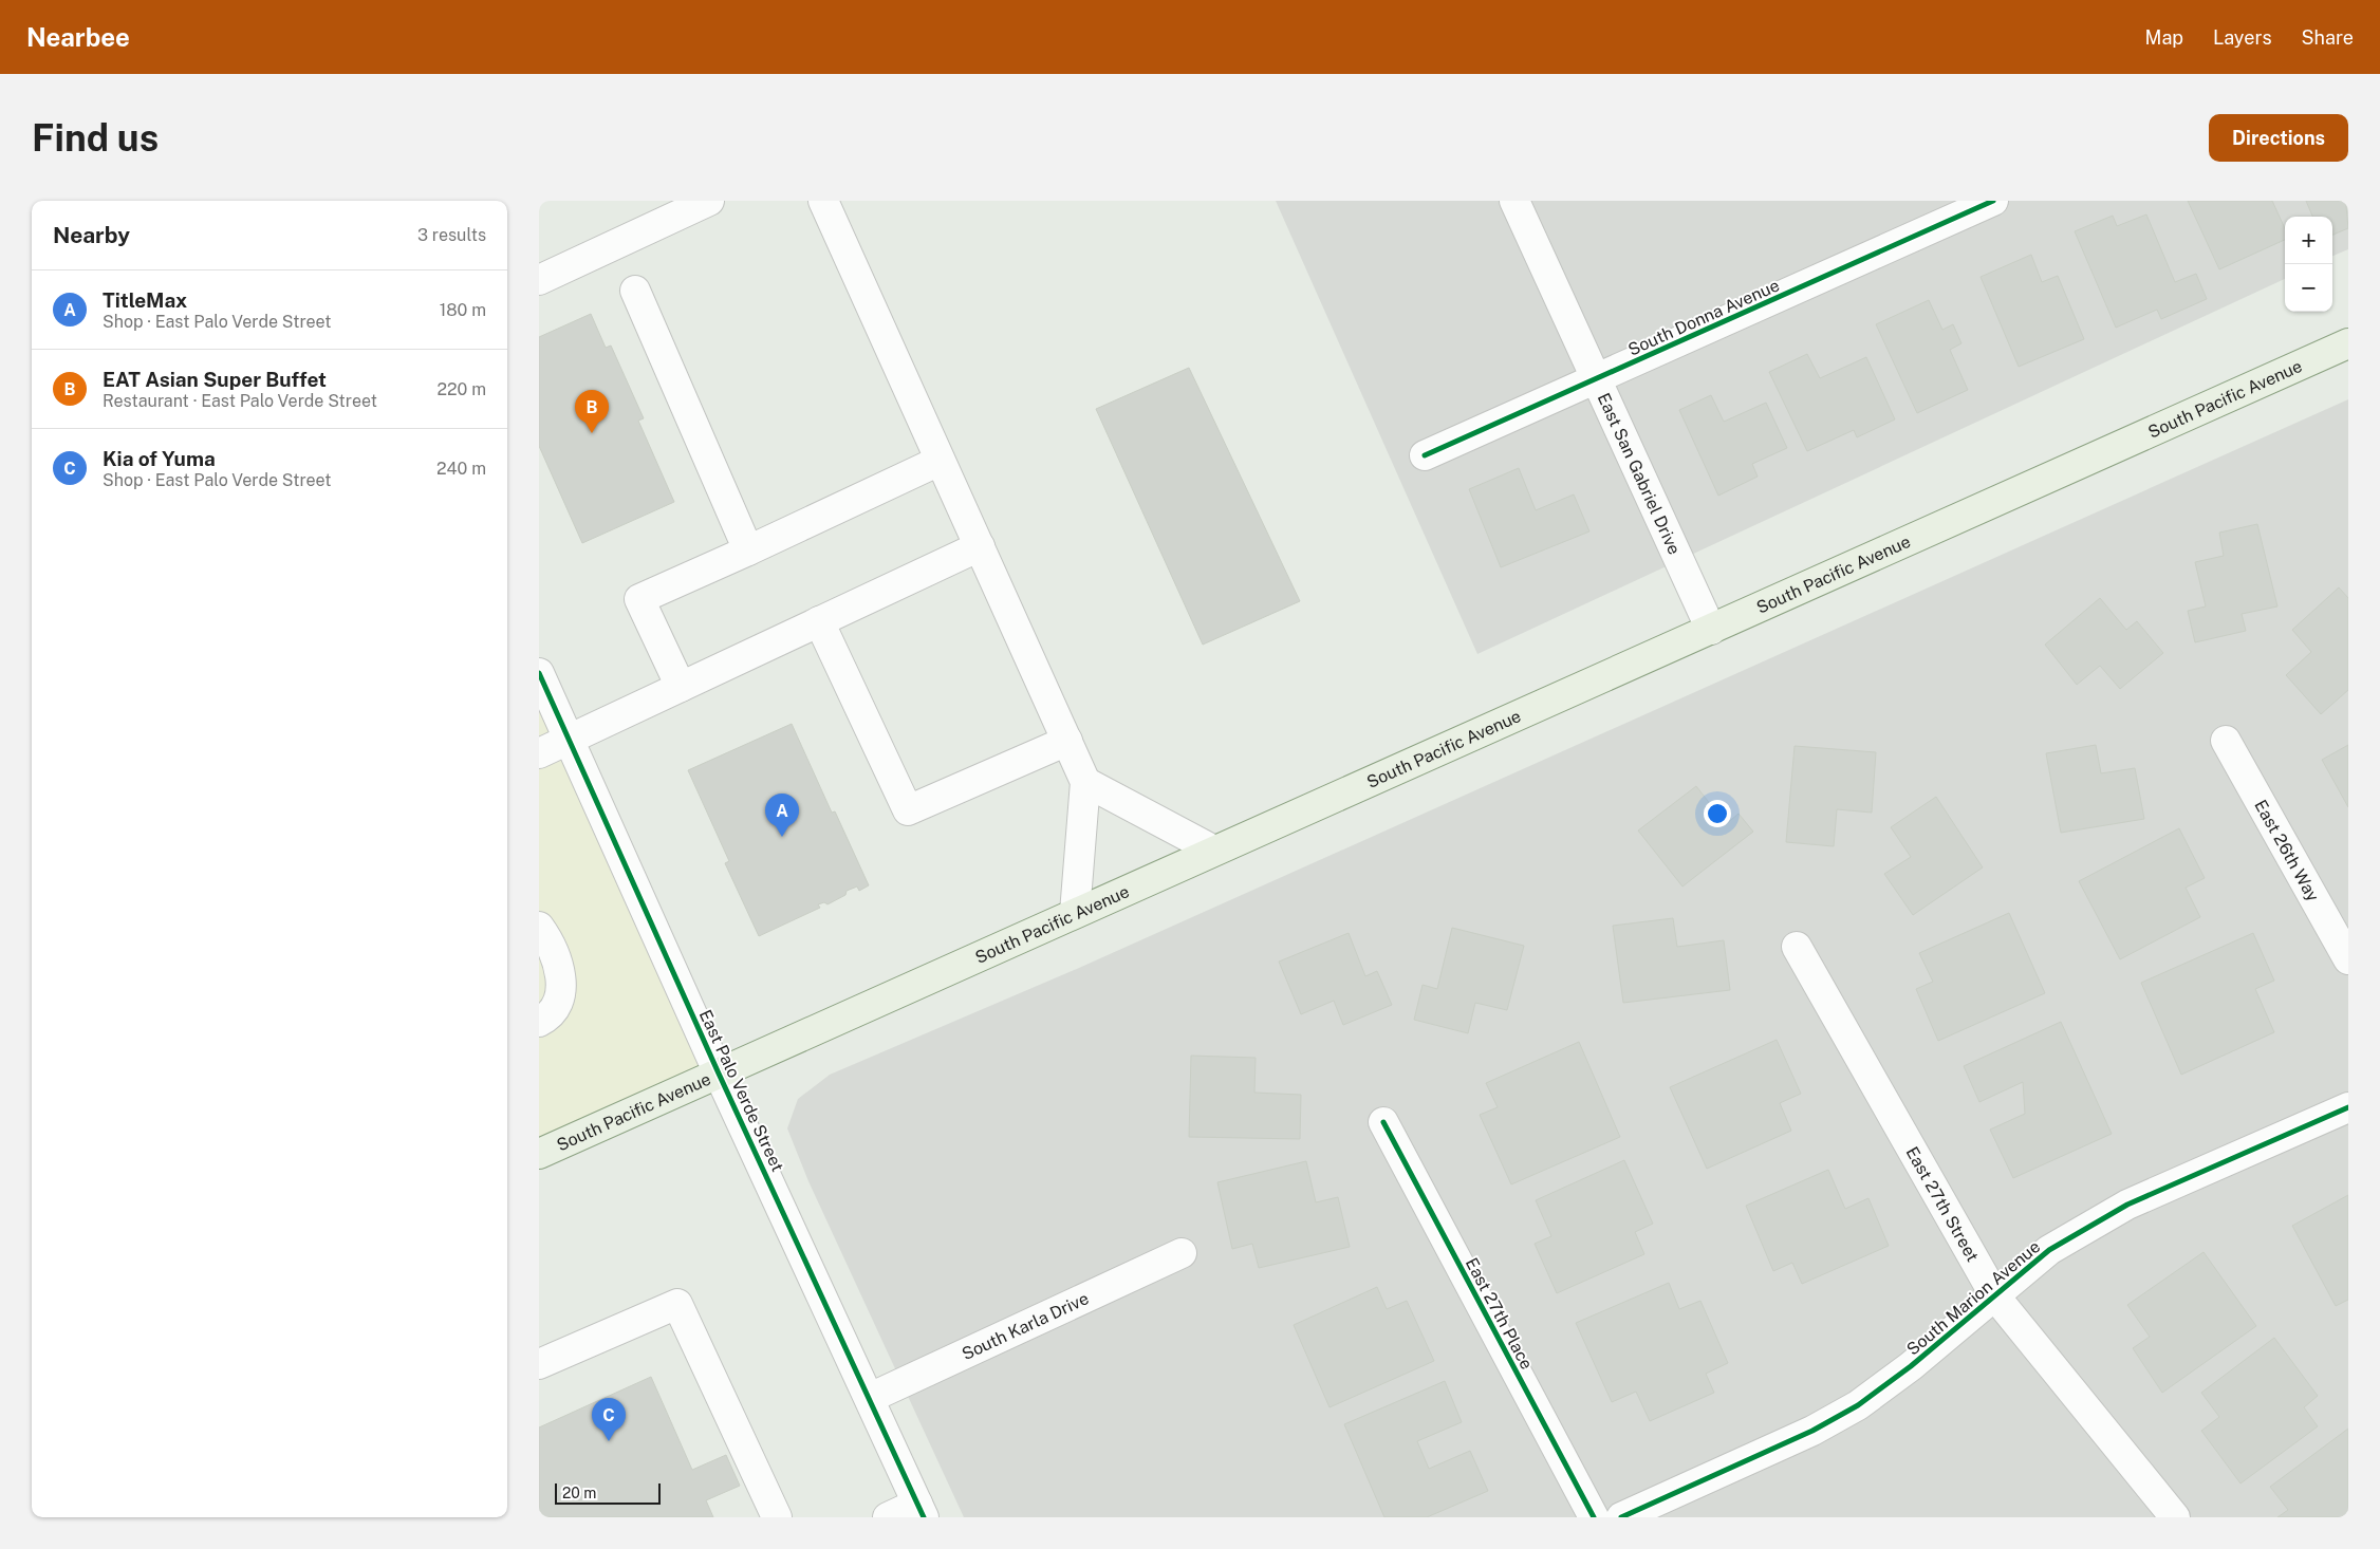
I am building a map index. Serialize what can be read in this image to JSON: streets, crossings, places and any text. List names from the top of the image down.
{
  "streets": {
    "main road": ["South Pacific Avenue"],
    "street": [
      "South Donna Avenue",
      "East San Gabriel Drive",
      "East 26th Way",
      "East Palo Verde Street",
      "East 27th Street",
      "South Marion Avenue",
      "East 27th Place",
      "South Karla Drive"
    ]
  },
  "crossings": [
    ["South Donna Avenue", "East San Gabriel Drive"],
    ["South Pacific Avenue", "East San Gabriel Drive"],
    ["South Pacific Avenue", "East Palo Verde Street"],
    ["East Palo Verde Street", "South Karla Drive"],
    ["East 27th Street", "South Marion Avenue"]
  ],
  "scale_bar": "20 m",
  "page": {
    "header": "Nearbee",
    "nav": ["Map", "Layers", "Share"],
    "buttons": "Directions",
    "title": "Find us",
    "heading": ["Nearby", "3 results"],
    "map_buttons": ["+", "−"],
    "list": [
      {
        "mark": "A",
        "name": "TitleMax",
        "note": "Shop · East Palo Verde Street",
        "value": "180 m"
      },
      {
        "mark": "B",
        "name": "EAT Asian Super Buffet",
        "note": "Restaurant · East Palo Verde Street",
        "value": "220 m"
      },
      {
        "mark": "C",
        "name": "Kia of Yuma",
        "note": "Shop · East Palo Verde Street",
        "value": "240 m"
      }
    ],
    "pins": ["B", "A", "C"],
    "scale": "20 m"
  }
}
